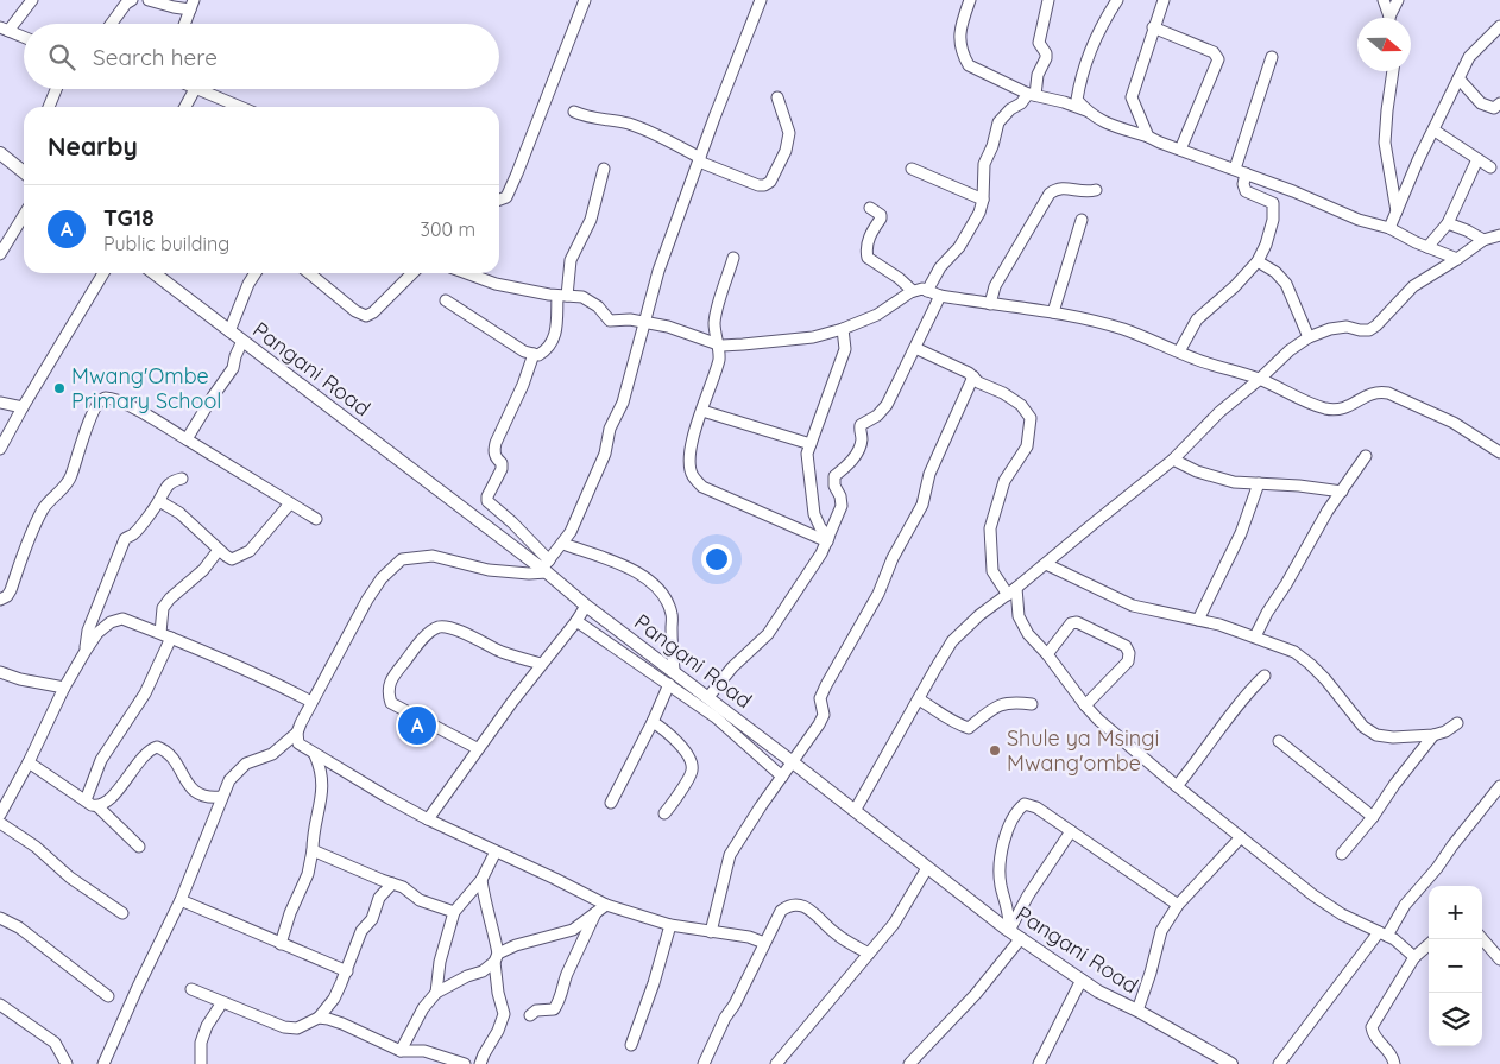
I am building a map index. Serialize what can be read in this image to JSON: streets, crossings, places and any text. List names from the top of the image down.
{
  "streets": {
    "main road": ["Pangani Road"]
  },
  "places": ["Mwang'Ombe Primary School", "Shule ya Msingi Mwang'ombe"],
  "north": "right",
  "page": {
    "search": "Search here",
    "heading": "Nearby",
    "list": [
      {
        "mark": "A",
        "name": "TG18",
        "note": "Public building",
        "value": "300 m"
      }
    ],
    "pins": "A",
    "map_buttons": ["+", "−"]
  }
}
